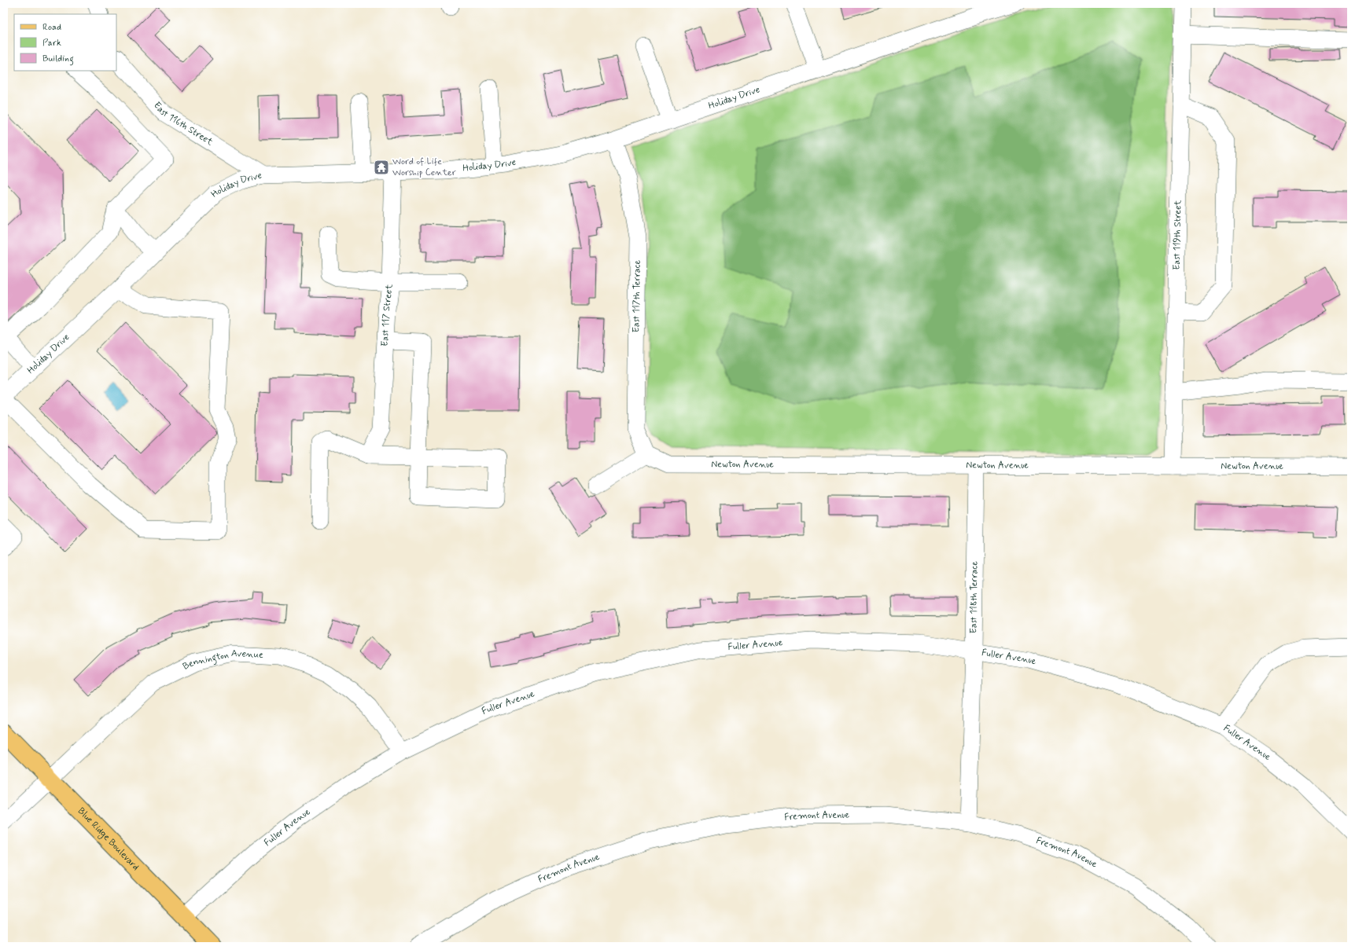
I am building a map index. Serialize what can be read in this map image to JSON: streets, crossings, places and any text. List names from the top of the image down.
{
  "streets": {
    "main road": ["Blue Ridge Boulevard"],
    "street": [
      "Holiday Drive",
      "East 116th Street",
      "East 119th Street",
      "East 117th Terrace",
      "East 117 Street",
      "Newton Avenue",
      "East 118th Terrace",
      "Fuller Avenue",
      "Bennington Avenue",
      "Fremont Avenue"
    ]
  },
  "crossings": [
    ["Holiday Drive", "East 116th Street"],
    ["Holiday Drive", "East 117th Terrace"],
    ["Holiday Drive", "East 117 Street"],
    ["East 119th Street", "Newton Avenue"],
    ["East 117th Terrace", "Newton Avenue"],
    ["Newton Avenue", "East 118th Terrace"],
    ["East 118th Terrace", "Fuller Avenue"],
    ["East 118th Terrace", "Fremont Avenue"],
    ["Fuller Avenue", "Bennington Avenue"],
    ["Fuller Avenue", "Blue Ridge Boulevard"],
    ["Bennington Avenue", "Blue Ridge Boulevard"]
  ],
  "places": {
    "temple": ["Word of Life Worship Center"]
  },
  "legend": ["Road", "Park", "Building"]
}
